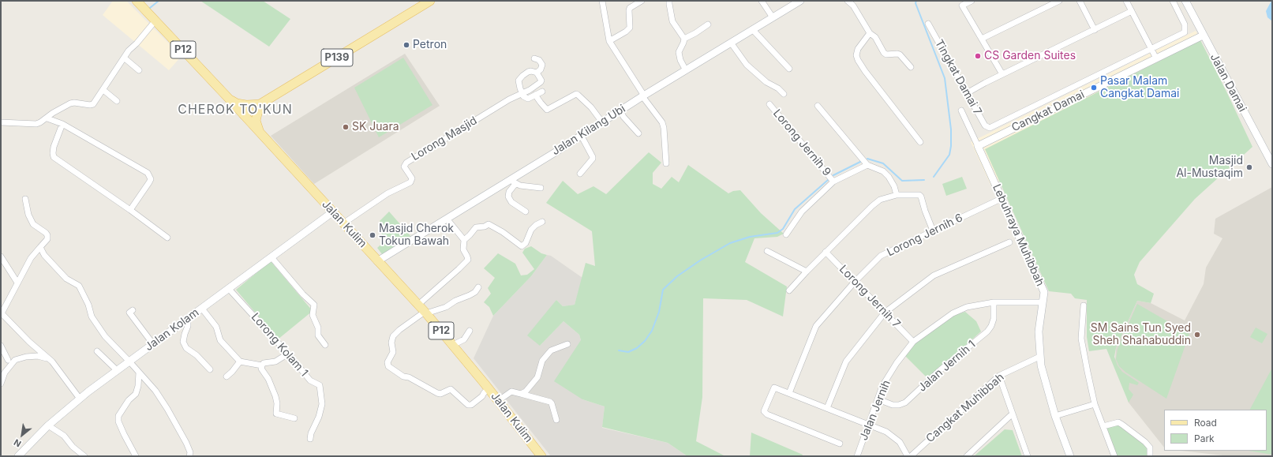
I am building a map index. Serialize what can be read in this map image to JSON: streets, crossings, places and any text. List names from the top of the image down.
{
  "streets": {
    "main road": ["P12", "P139", "Jalan Kulim"],
    "street": [
      "Tingkat Damai 7",
      "Jalan Damai",
      "Cangkat Damai",
      "Jalan Kilang Ubi",
      "Lorong Masjid",
      "Lorong Jernih 9",
      "Lorong Jernih 6",
      "Lebuhraya Muhibbah",
      "Lorong Jernih 7",
      "Jalan Kolam",
      "Lorong Kolam 1",
      "Jalan Jernih 1",
      "Cangkat Muhibbah",
      "Jalan Jernih"
    ]
  },
  "crossings": [
    ["P139", "Jalan Kulim"],
    ["Tingkat Damai 7", "Cangkat Damai"],
    ["Jalan Damai", "Cangkat Damai"],
    ["Cangkat Damai", "Lebuhraya Muhibbah"],
    ["Jalan Kilang Ubi", "Jalan Kulim"],
    ["Lorong Masjid", "Jalan Kulim"],
    ["Jalan Kulim", "Jalan Kolam"],
    ["Lorong Jernih 6", "Lebuhraya Muhibbah"],
    ["Lorong Jernih 6", "Lorong Jernih 7"],
    ["Lebuhraya Muhibbah", "Cangkat Muhibbah"],
    ["Lebuhraya Muhibbah", "Jalan Jernih"],
    ["Lorong Jernih 7", "Jalan Jernih"],
    ["Jalan Kolam", "Lorong Kolam 1"],
    ["Jalan Jernih 1", "Jalan Jernih"]
  ],
  "districts": ["CHEROK TO'KUN"],
  "places": [
    "Petron",
    "CS Garden Suites",
    "Pasar Malam Cangkat Damai",
    "SK Juara",
    "Masjid Al-Mustaqim",
    "Masjid Cherok Tokun Bawah",
    "SM Sains Tun Syed Sheh Shahabuddin"
  ],
  "legend": ["Road", "Park"],
  "north": "bottom left"
}
